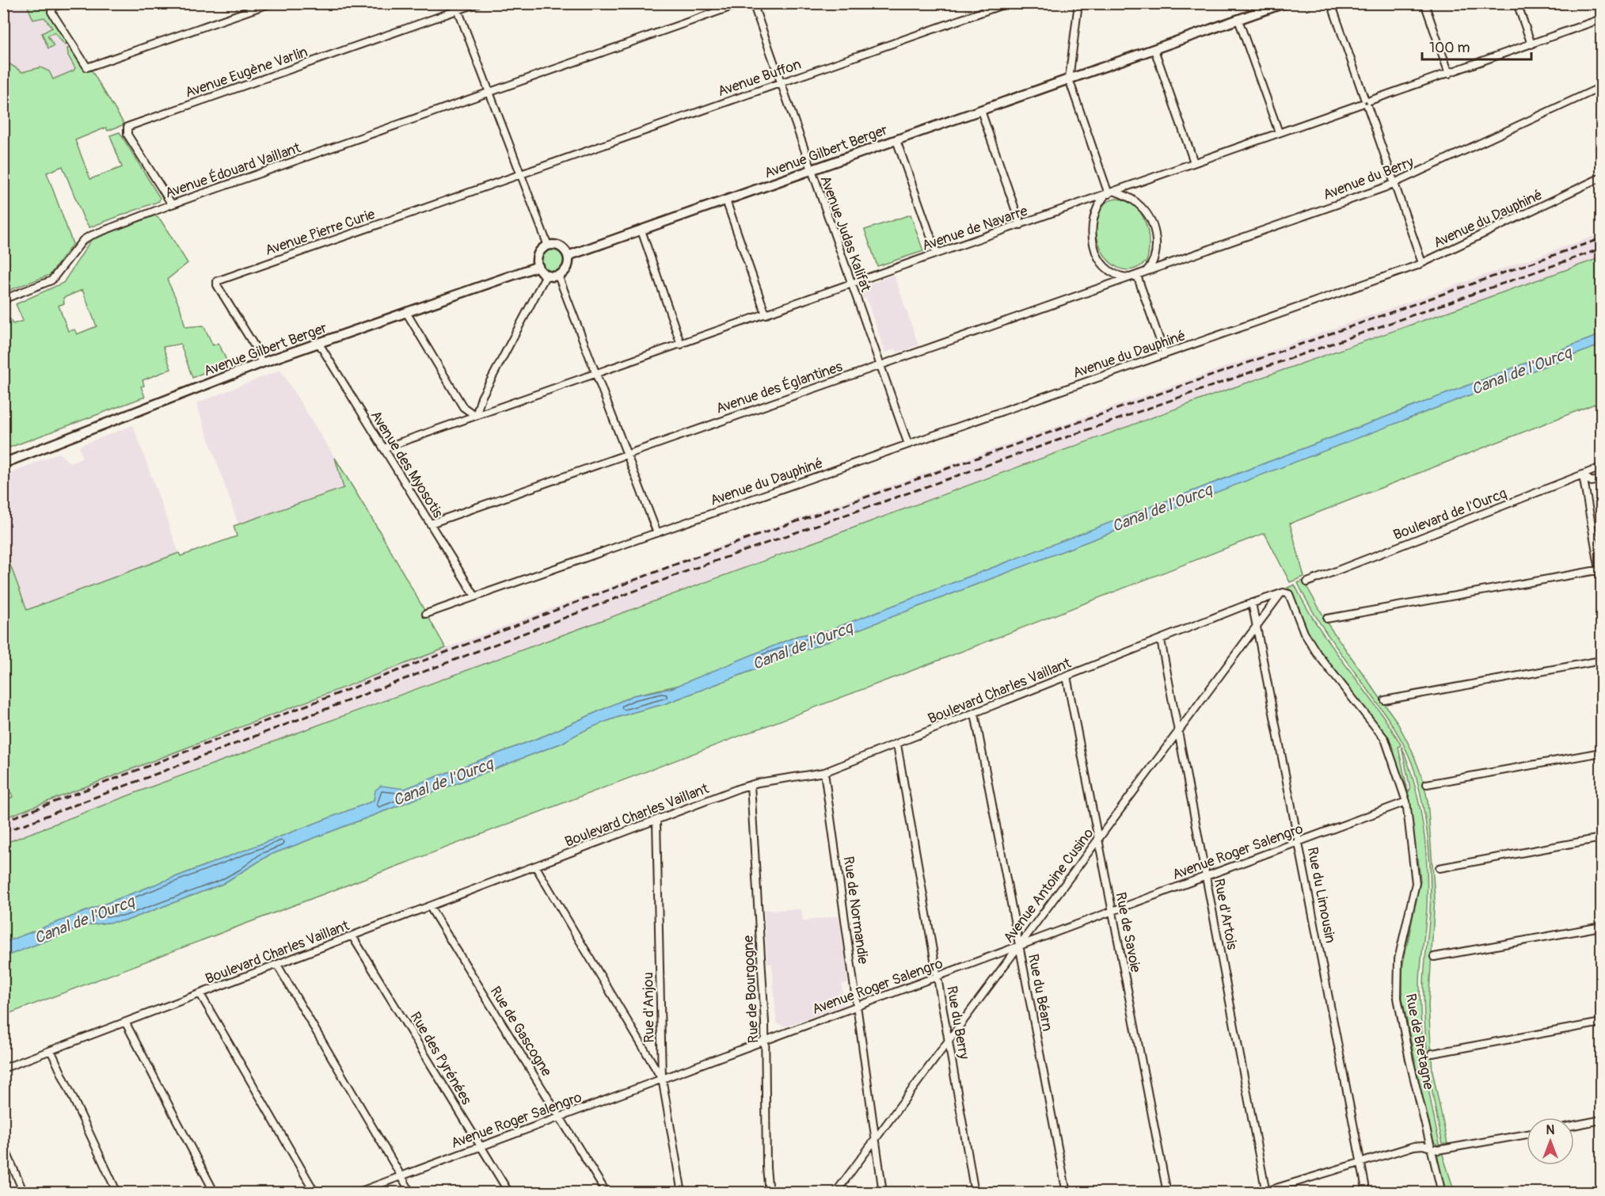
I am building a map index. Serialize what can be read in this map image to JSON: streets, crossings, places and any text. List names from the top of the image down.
{
  "streets": {
    "street": [
      "Avenue Eugène Varlin",
      "Avenue Buffon",
      "Avenue Gilbert Berger",
      "Avenue Édouard Vaillant",
      "Avenue du Berry",
      "Avenue du Dauphiné",
      "Avenue de Navarre",
      "Avenue Pierre Curie",
      "Avenue Judas Kalifat",
      "Avenue des Églantines",
      "Avenue des Myosotis",
      "Boulevard de l'Ourcq",
      "Boulevard Charles Vaillant",
      "Avenue Roger Salengro",
      "Avenue Antoine Cusino",
      "Rue du Limousin",
      "Rue de Normandie",
      "Rue d'Artois",
      "Rue de Savoie",
      "Rue de Bourgogne",
      "Rue du Béarn",
      "Rue d'Anjou",
      "Rue du Berry",
      "Rue de Gascogne",
      "Rue de Bretagne",
      "Rue des Pyrénées"
    ]
  },
  "crossings": [
    ["Avenue Eugène Varlin", "Avenue Édouard Vaillant"],
    ["Avenue Buffon", "Avenue Pierre Curie"],
    ["Avenue Buffon", "Avenue Judas Kalifat"],
    ["Avenue Gilbert Berger", "Avenue Pierre Curie"],
    ["Avenue Gilbert Berger", "Avenue Judas Kalifat"],
    ["Avenue Gilbert Berger", "Avenue des Myosotis"],
    ["Avenue du Berry", "Avenue de Navarre"],
    ["Avenue du Berry", "Avenue des Églantines"],
    ["Avenue du Dauphiné", "Avenue Judas Kalifat"],
    ["Avenue du Dauphiné", "Avenue des Myosotis"],
    ["Avenue de Navarre", "Avenue Judas Kalifat"],
    ["Avenue de Navarre", "Avenue des Églantines"],
    ["Avenue de Navarre", "Avenue des Myosotis"],
    ["Avenue Judas Kalifat", "Avenue des Églantines"],
    ["Avenue des Églantines", "Avenue des Myosotis"],
    ["Boulevard Charles Vaillant", "Avenue Antoine Cusino"],
    ["Boulevard Charles Vaillant", "Rue du Limousin"],
    ["Boulevard Charles Vaillant", "Rue de Normandie"],
    ["Boulevard Charles Vaillant", "Rue d'Artois"],
    ["Boulevard Charles Vaillant", "Rue de Savoie"],
    ["Boulevard Charles Vaillant", "Rue de Bourgogne"],
    ["Boulevard Charles Vaillant", "Rue du Béarn"],
    ["Boulevard Charles Vaillant", "Rue d'Anjou"],
    ["Boulevard Charles Vaillant", "Rue du Berry"],
    ["Boulevard Charles Vaillant", "Rue de Gascogne"],
    ["Boulevard Charles Vaillant", "Rue de Bretagne"],
    ["Boulevard Charles Vaillant", "Rue des Pyrénées"],
    ["Avenue Roger Salengro", "Avenue Antoine Cusino"],
    ["Avenue Roger Salengro", "Rue du Limousin"],
    ["Avenue Roger Salengro", "Rue de Normandie"],
    ["Avenue Roger Salengro", "Rue d'Artois"],
    ["Avenue Roger Salengro", "Rue de Savoie"],
    ["Avenue Roger Salengro", "Rue de Bourgogne"],
    ["Avenue Roger Salengro", "Rue du Béarn"],
    ["Avenue Roger Salengro", "Rue d'Anjou"],
    ["Avenue Roger Salengro", "Rue du Berry"],
    ["Avenue Roger Salengro", "Rue de Gascogne"],
    ["Avenue Roger Salengro", "Rue de Bretagne"],
    ["Avenue Roger Salengro", "Rue des Pyrénées"],
    ["Avenue Antoine Cusino", "Rue du Limousin"],
    ["Avenue Antoine Cusino", "Rue de Normandie"],
    ["Avenue Antoine Cusino", "Rue d'Artois"],
    ["Avenue Antoine Cusino", "Rue de Savoie"],
    ["Avenue Antoine Cusino", "Rue du Béarn"],
    ["Avenue Antoine Cusino", "Rue du Berry"],
    ["Avenue Antoine Cusino", "Rue de Bretagne"]
  ],
  "water": ["Canal de l'Ourcq"],
  "scale_bar": "100 m",
  "north": "top"
}
